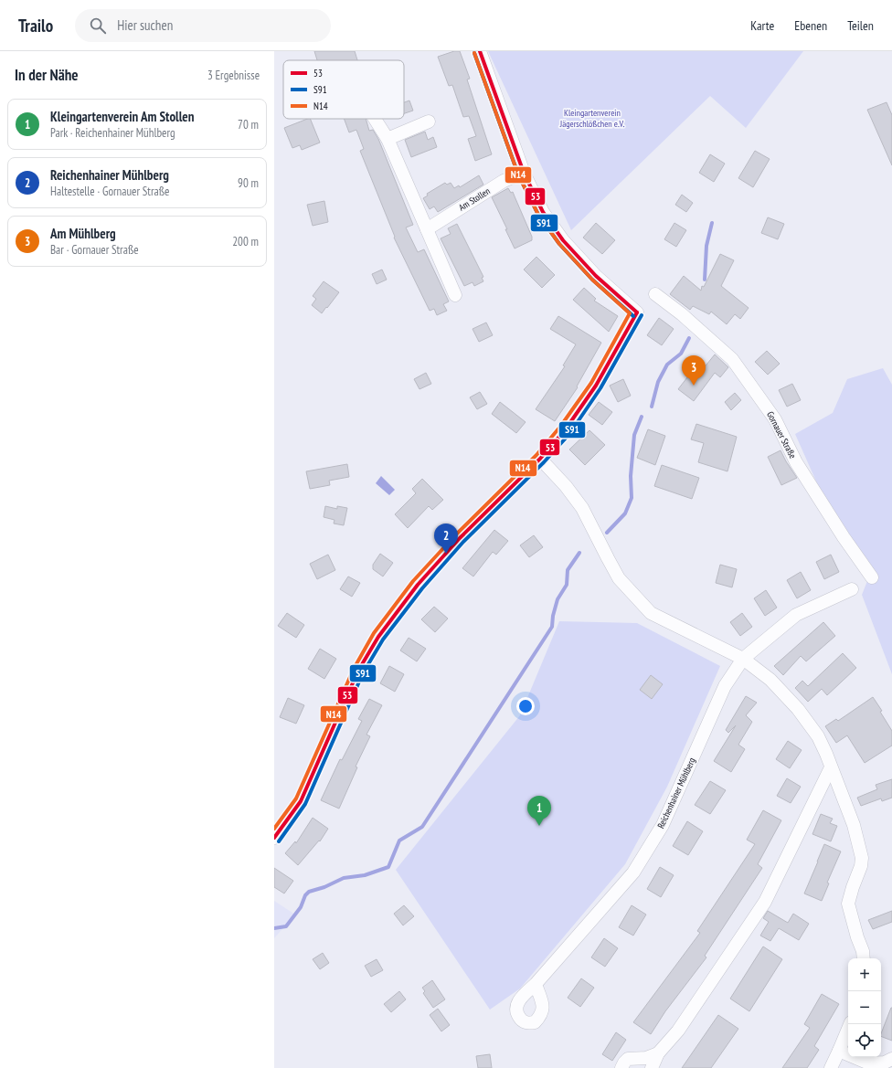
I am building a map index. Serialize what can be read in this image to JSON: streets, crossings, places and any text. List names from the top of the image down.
{
  "streets": {
    "street": ["Am Stollen", "Gornauer Straße", "Reichenhainer Mühlberg"]
  },
  "parks": ["Kleingartenverein Jägerschlößchen e.V."],
  "lines": ["transit line 53", "transit line S91", "transit line N14"],
  "legend": ["53", "S91", "N14"],
  "page": {
    "header": "Trailo",
    "search": "Hier suchen",
    "nav": ["Karte", "Ebenen", "Teilen"],
    "heading": ["In der Nähe", "3 Ergebnisse"],
    "list": [
      {
        "mark": "1",
        "name": "Kleingartenverein Am Stollen",
        "note": "Park · Reichenhainer Mühlberg",
        "value": "70 m"
      },
      {
        "mark": "2",
        "name": "Reichenhainer Mühlberg",
        "note": "Haltestelle · Gornauer Straße",
        "value": "90 m"
      },
      {
        "mark": "3",
        "name": "Am Mühlberg",
        "note": "Bar · Gornauer Straße",
        "value": "200 m"
      }
    ],
    "pins": ["3", "2", "1"],
    "map_buttons": ["+", "−"]
  }
}
